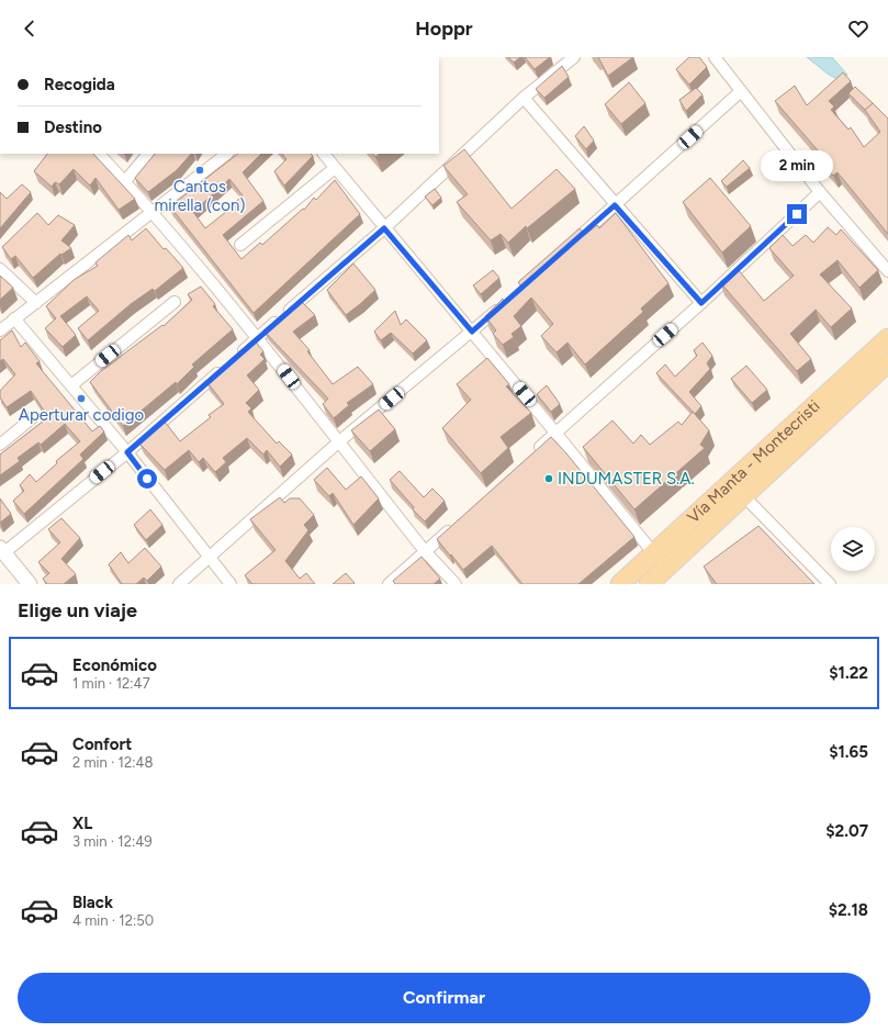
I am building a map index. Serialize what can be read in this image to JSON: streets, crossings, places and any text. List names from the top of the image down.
{
  "streets": {
    "main road": ["Vía Manta - Montecristi"]
  },
  "places": ["Cantos mirella (con)", "Aperturar codigo", "INDUMASTER S.A."],
  "page": {
    "header": "Hoppr",
    "banner": ["Recogida", "Destino"],
    "bubble": "2 min",
    "heading": "Elige un viaje",
    "list": [
      {
        "name": "Económico",
        "note": "1 min · 12:47",
        "value": "$1.22"
      },
      {
        "name": "Confort",
        "note": "2 min · 12:48",
        "value": "$1.65"
      },
      {
        "name": "XL",
        "note": "3 min · 12:49",
        "value": "$2.07"
      },
      {
        "name": "Black",
        "note": "4 min · 12:50",
        "value": "$2.18"
      }
    ],
    "buttons": "Confirmar"
  }
}
